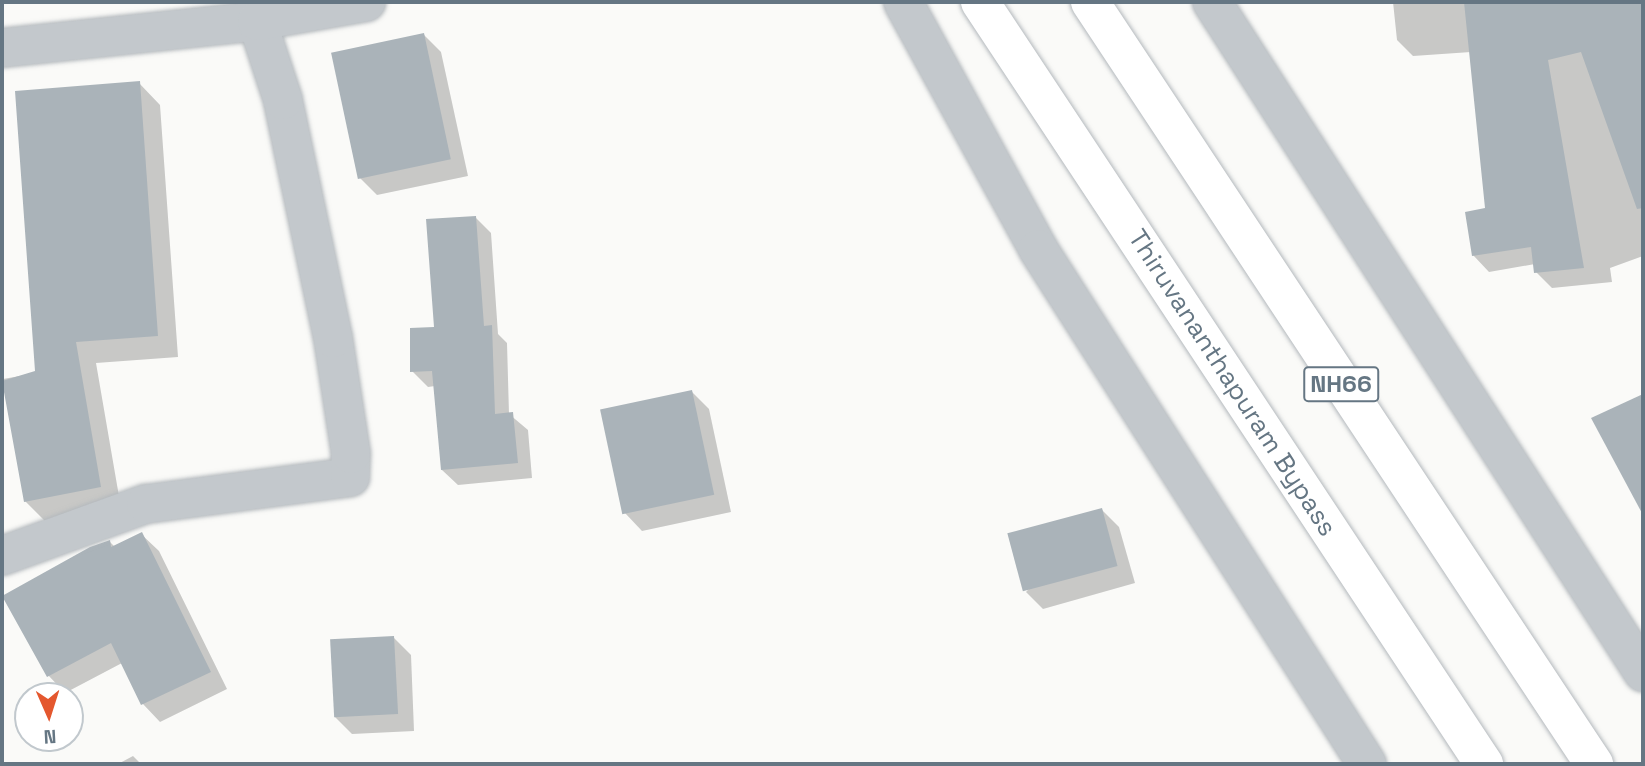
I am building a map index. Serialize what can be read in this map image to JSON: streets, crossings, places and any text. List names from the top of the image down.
{
  "streets": {
    "highway": ["Thiruvananthapuram Bypass", "NH66"]
  },
  "north": "bottom"
}
